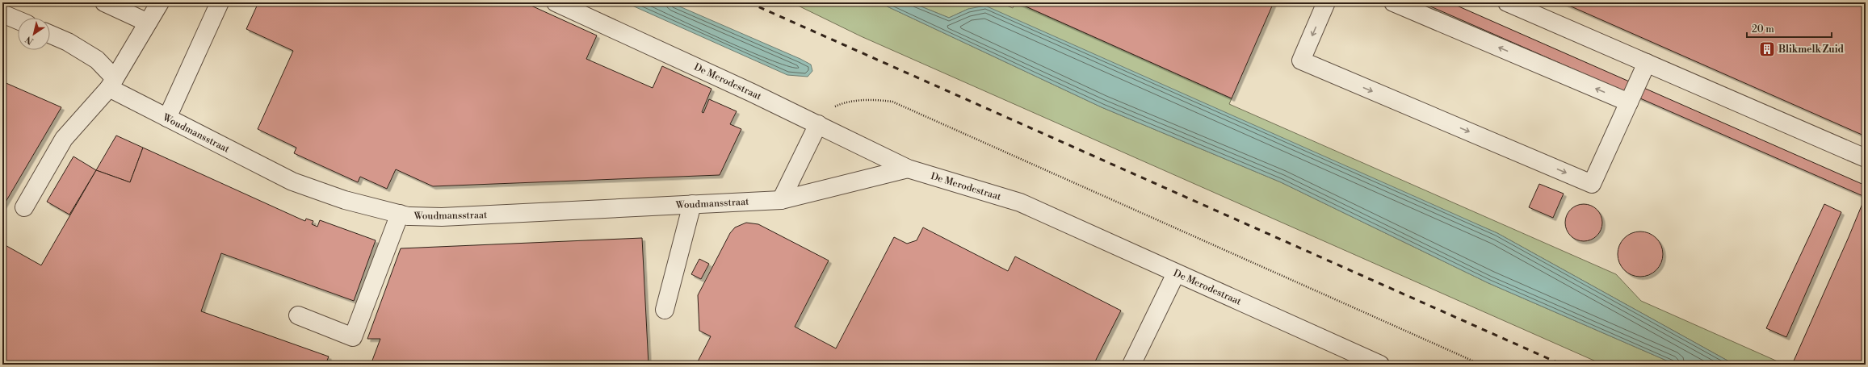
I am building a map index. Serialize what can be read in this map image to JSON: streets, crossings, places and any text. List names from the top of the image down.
{
  "streets": {
    "street": ["De Merodestraat", "Woudmansstraat"]
  },
  "crossings": [
    ["De Merodestraat", "Woudmansstraat"]
  ],
  "places": {
    "building": ["Blikmelk Zuid"]
  },
  "scale_bar": "20 m",
  "north": "bottom left"
}
